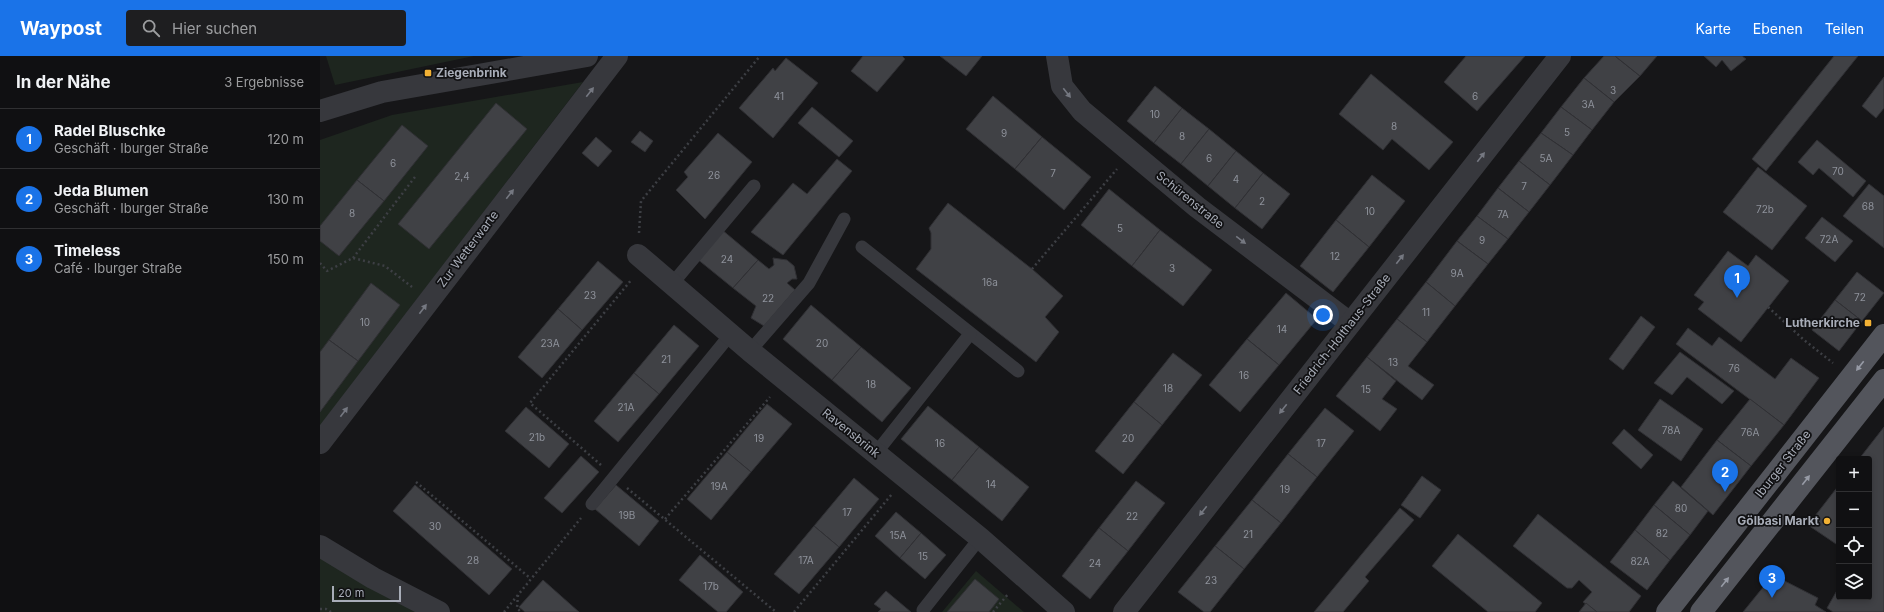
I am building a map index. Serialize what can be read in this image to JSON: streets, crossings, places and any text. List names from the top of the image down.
{
  "streets": {
    "main road": ["Iburger Straße"],
    "street": [
      "Schürenstraße",
      "Zur Wetterwarte",
      "Friedrich-Holthaus-Straße",
      "Ravensbrink"
    ]
  },
  "crossings": [
    ["Schürenstraße", "Friedrich-Holthaus-Straße"]
  ],
  "one_way": ["Schürenstraße", "Zur Wetterwarte"],
  "places": {
    "transit": ["Ziegenbrink", "Lutherkirche"],
    "other": ["Gölbasi Markt"]
  },
  "house_numbers": [
    "3",
    "41",
    "6",
    "3A",
    "10",
    "8",
    "5",
    "9",
    "8",
    "6",
    "5A",
    "6",
    "70",
    "7",
    "26",
    "2,4",
    "4",
    "7",
    "2",
    "68",
    "72b",
    "10",
    "8",
    "7A",
    "5",
    "72A",
    "9",
    "12",
    "24",
    "3",
    "9A",
    "16a",
    "23",
    "72",
    "22",
    "11",
    "10",
    "14",
    "23A",
    "20",
    "21",
    "13",
    "76",
    "16",
    "18",
    "18",
    "15",
    "21A",
    "78A",
    "76A",
    "21b",
    "19",
    "20",
    "16",
    "17",
    "14",
    "19A",
    "19",
    "80",
    "17",
    "19B",
    "22",
    "30",
    "82",
    "21",
    "15A",
    "15",
    "28",
    "17A",
    "82A",
    "24",
    "23",
    "17b"
  ],
  "scale_bar": "20 m",
  "page": {
    "header": "Waypost",
    "search": "Hier suchen",
    "nav": ["Karte", "Ebenen", "Teilen"],
    "heading": ["In der Nähe", "3 Ergebnisse"],
    "list": [
      {
        "mark": "1",
        "name": "Radel Bluschke",
        "note": "Geschäft · Iburger Straße",
        "value": "120 m"
      },
      {
        "mark": "2",
        "name": "Jeda Blumen",
        "note": "Geschäft · Iburger Straße",
        "value": "130 m"
      },
      {
        "mark": "3",
        "name": "Timeless",
        "note": "Café · Iburger Straße",
        "value": "150 m"
      }
    ],
    "pins": ["1", "2", "3"],
    "map_buttons": ["+", "−"],
    "scale": "20 m"
  }
}
